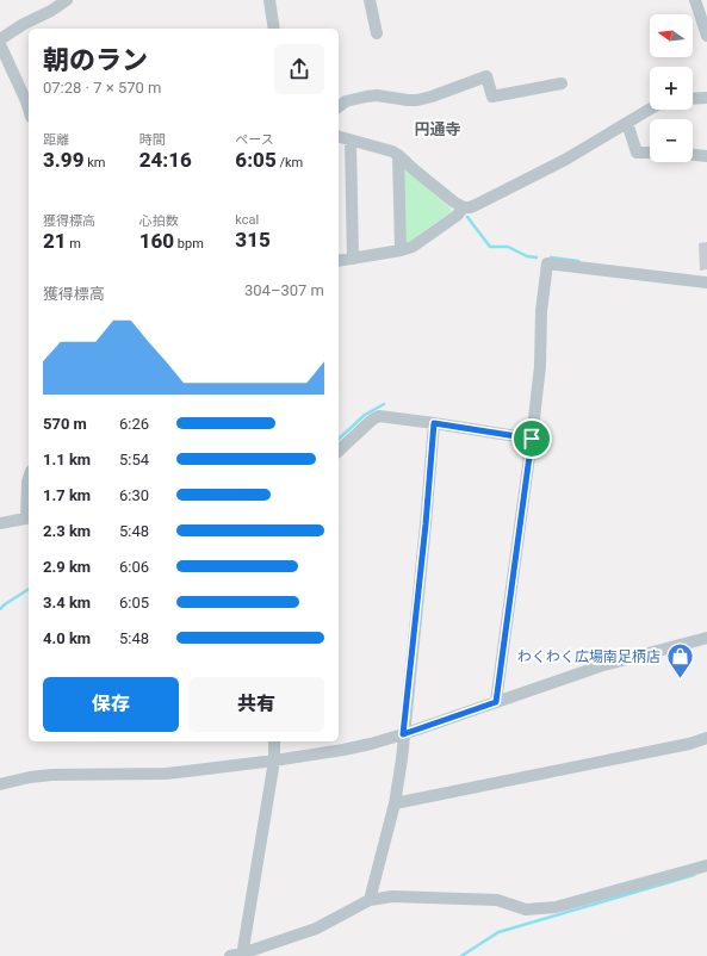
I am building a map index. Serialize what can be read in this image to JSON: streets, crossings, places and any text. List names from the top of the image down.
{
  "districts": ["円通寺"],
  "places": {
    "shop": ["わくわく広場南足柄店"]
  },
  "north": "left",
  "page": {
    "map_buttons": ["+", "−"],
    "heading": ["朝のラン", "07:28 · 7 × 570 m"],
    "stats": [
      ["距離", "3.99 km"],
      ["時間", "24:16"],
      ["ペース", "6:05 /km"],
      ["獲得標高", "21 m"],
      ["心拍数", "160 bpm"],
      ["kcal", "315"]
    ],
    "chart": ["獲得標高", "304–307 m"],
    "list": [
      {
        "name": "570 m",
        "note": "6:26"
      },
      {
        "name": "1.1 km",
        "note": "5:54"
      },
      {
        "name": "1.7 km",
        "note": "6:30"
      },
      {
        "name": "2.3 km",
        "note": "5:48"
      },
      {
        "name": "2.9 km",
        "note": "6:06"
      },
      {
        "name": "3.4 km",
        "note": "6:05"
      },
      {
        "name": "4.0 km",
        "note": "5:48"
      }
    ],
    "buttons": ["保存", "共有"]
  }
}
